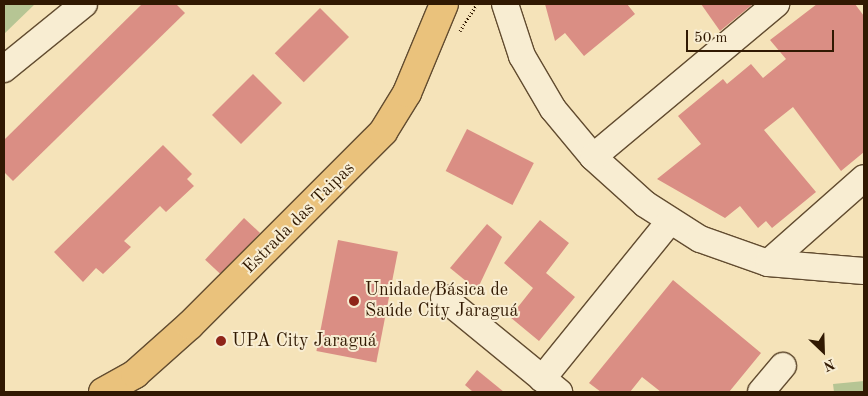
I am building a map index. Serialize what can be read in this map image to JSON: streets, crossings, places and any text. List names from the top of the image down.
{
  "streets": {
    "main road": ["Estrada das Taipas"]
  },
  "places": ["Unidade Básica de Saúde City Jaraguá", "UPA City Jaraguá"],
  "scale_bar": "50 m",
  "north": "bottom right"
}
